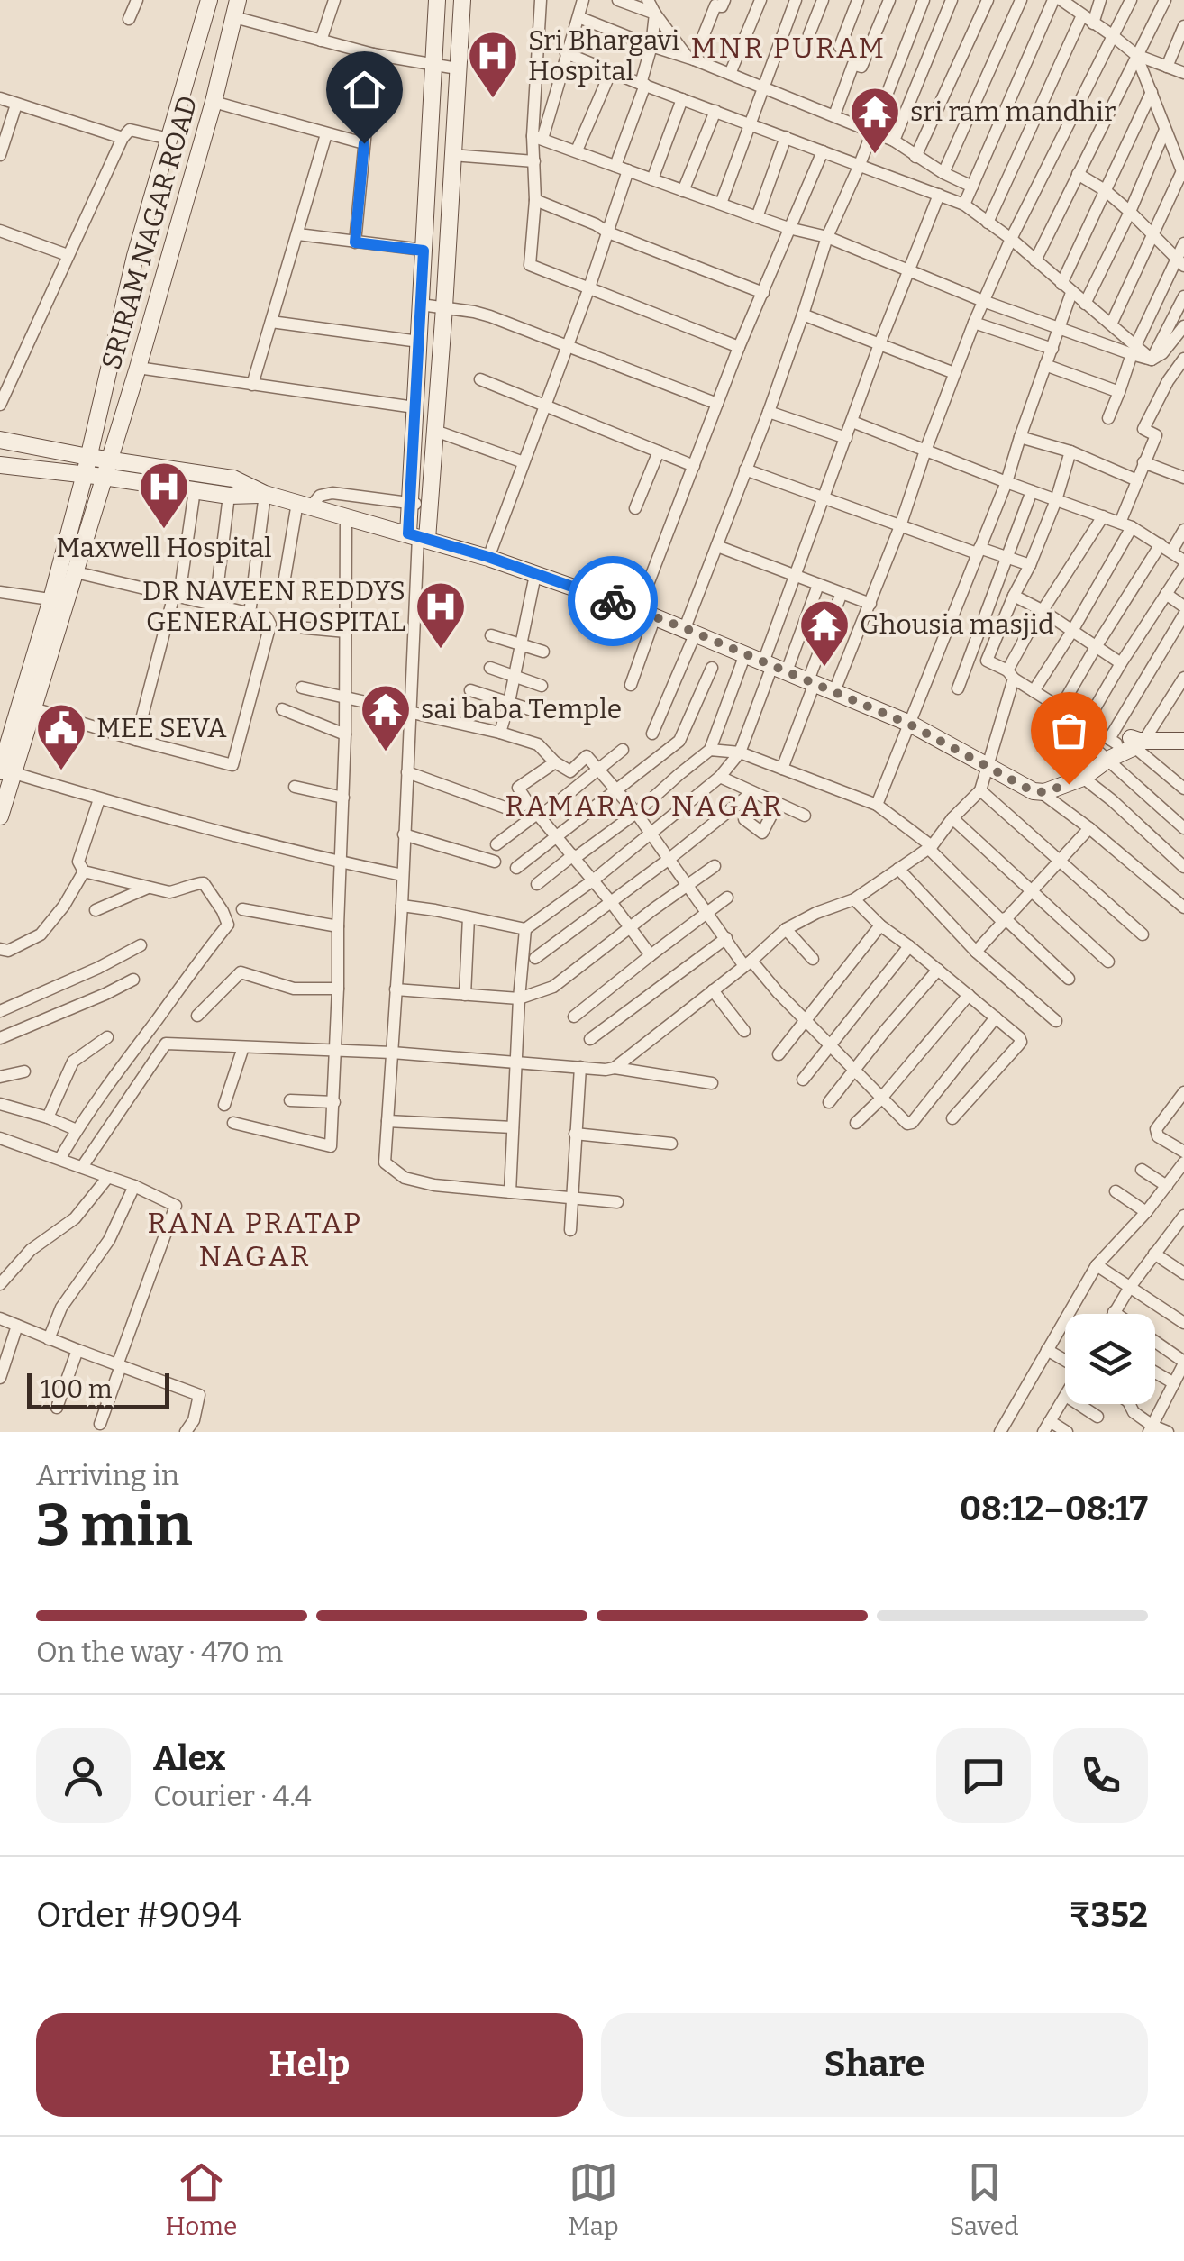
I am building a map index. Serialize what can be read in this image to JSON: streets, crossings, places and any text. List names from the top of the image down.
{
  "streets": {
    "main road": ["SRIRAM NAGAR ROAD"]
  },
  "districts": ["MNR PURAM", "RAMARAO NAGAR", "RANA PRATAP NAGAR"],
  "places": {
    "hospital": ["Sri Bhargavi Hospital", "Maxwell Hospital", "DR NAVEEN REDDYS GENERAL HOSPITAL"],
    "temple": ["sri ram mandhir", "Ghousia masjid", "sai baba Temple"],
    "public building": ["MEE SEVA"]
  },
  "scale_bar": "100 m",
  "page": {
    "scale": "100 m",
    "heading": ["3 min", "Arriving in", "08:12–08:17"],
    "panel": [
      "Alex",
      "Courier · 4.4",
      "Order #9094",
      "₹352"
    ],
    "bar": "On the way · 470 m",
    "buttons": ["Help", "Share"],
    "tabs": ["Home", "Map", "Saved"]
  }
}
